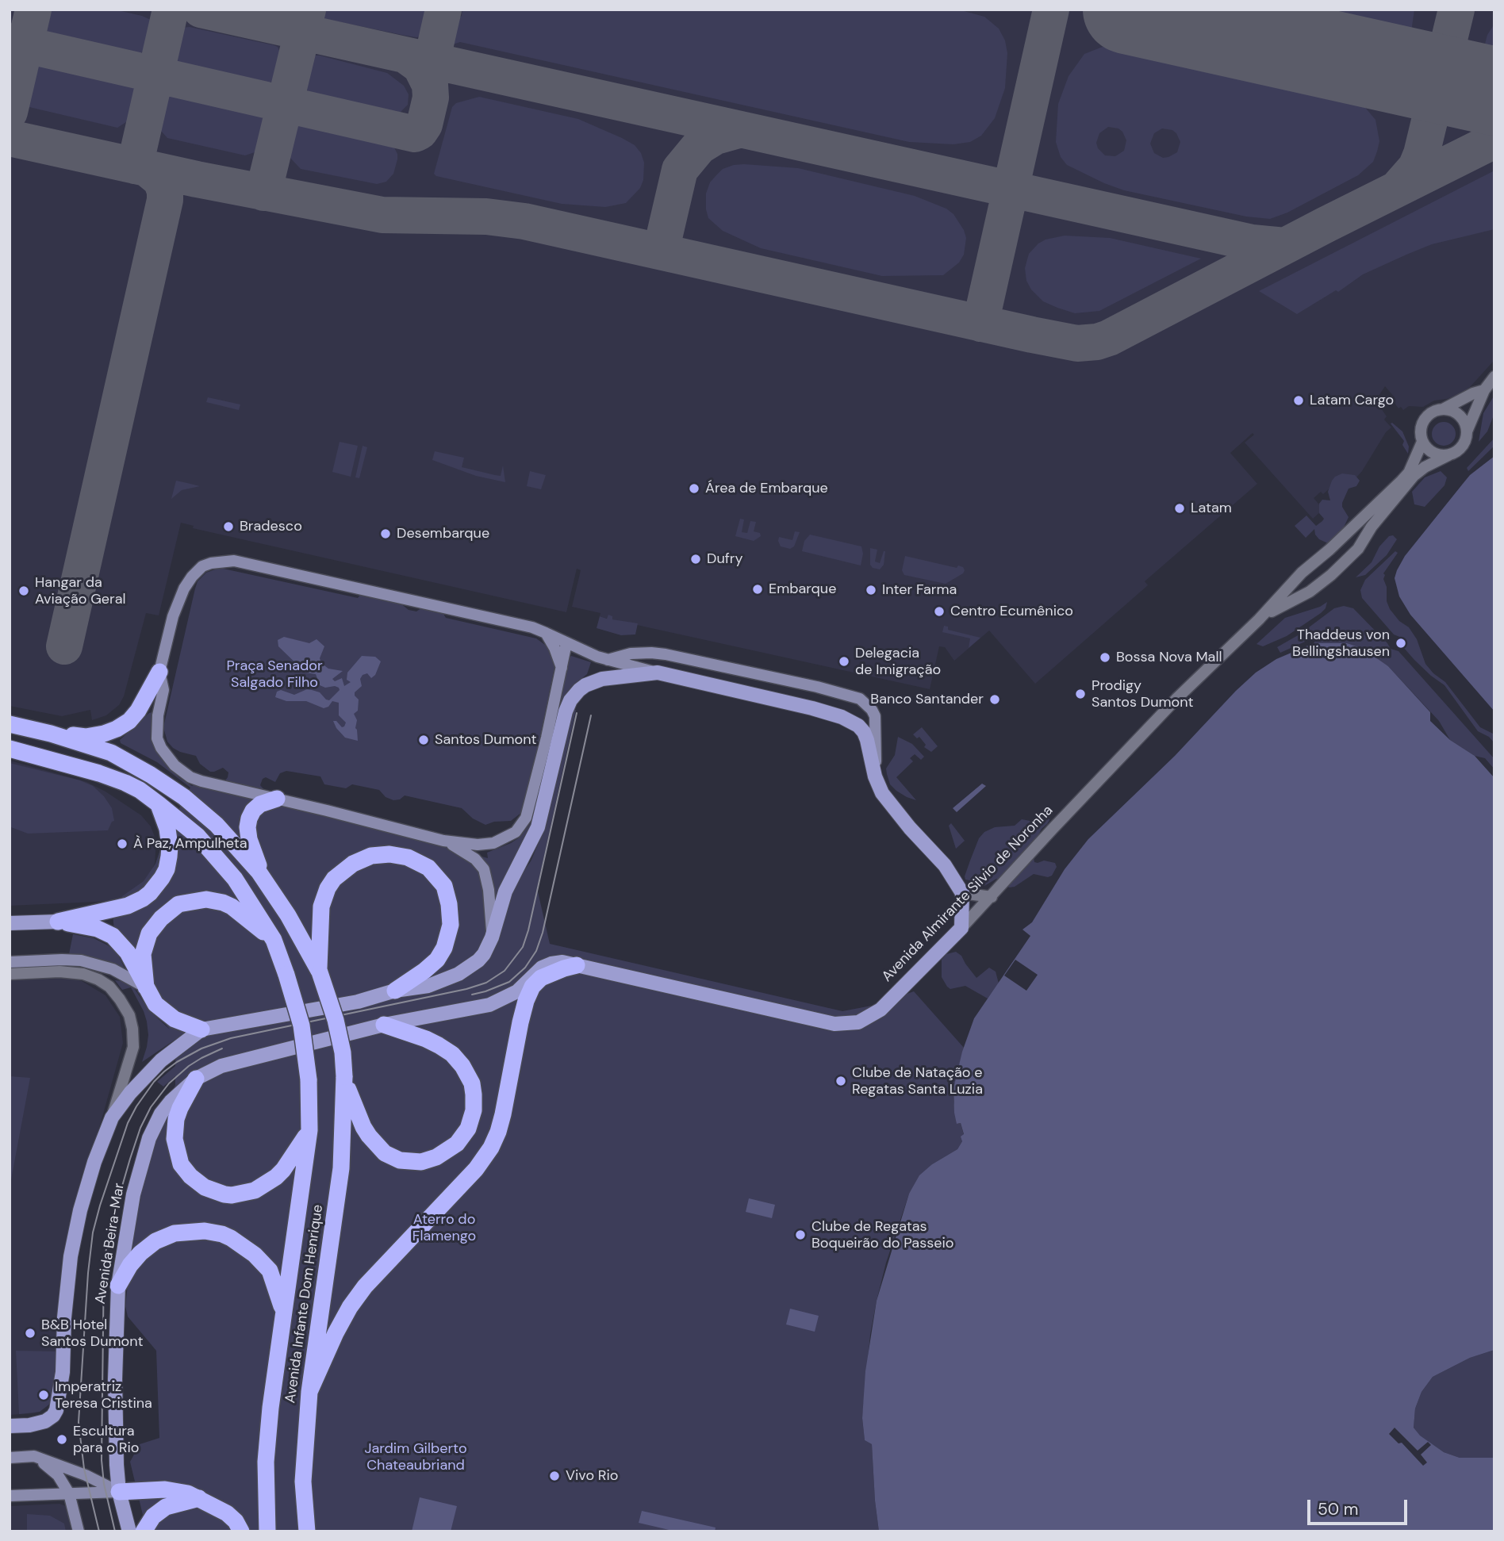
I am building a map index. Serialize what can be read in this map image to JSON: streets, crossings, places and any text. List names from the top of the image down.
{
  "streets": {
    "highway": ["Avenida Infante Dom Henrique"],
    "main road": ["Avenida Almirante Silvio de Noronha", "Avenida Beira-Mar"]
  },
  "crossings": [
    ["Avenida Almirante Silvio de Noronha", "Avenida Beira-Mar"]
  ],
  "parks": ["Praça Senador Salgado Filho", "Aterro do Flamengo", "Jardim Gilberto Chateaubriand"],
  "places": [
    "Latam Cargo",
    "Área de Embarque",
    "Latam",
    "Bradesco",
    "Desembarque",
    "Dufry",
    "Embarque",
    "Inter Farma",
    "Hangar da Aviação Geral",
    "Centro Ecumênico",
    "Thaddeus von Bellingshausen",
    "Bossa Nova Mall",
    "Delegacia de Imigração",
    "Prodigy Santos Dumont",
    "Banco Santander",
    "Santos Dumont",
    "À Paz, Ampulheta",
    "Clube de Natação e Regatas Santa Luzia",
    "Clube de Regatas Boqueirão do Passeio",
    "B&B Hotel Santos Dumont",
    "Imperatriz Teresa Cristina",
    "Escultura para o Rio",
    "Vivo Rio"
  ],
  "scale_bar": "50 m"
}
